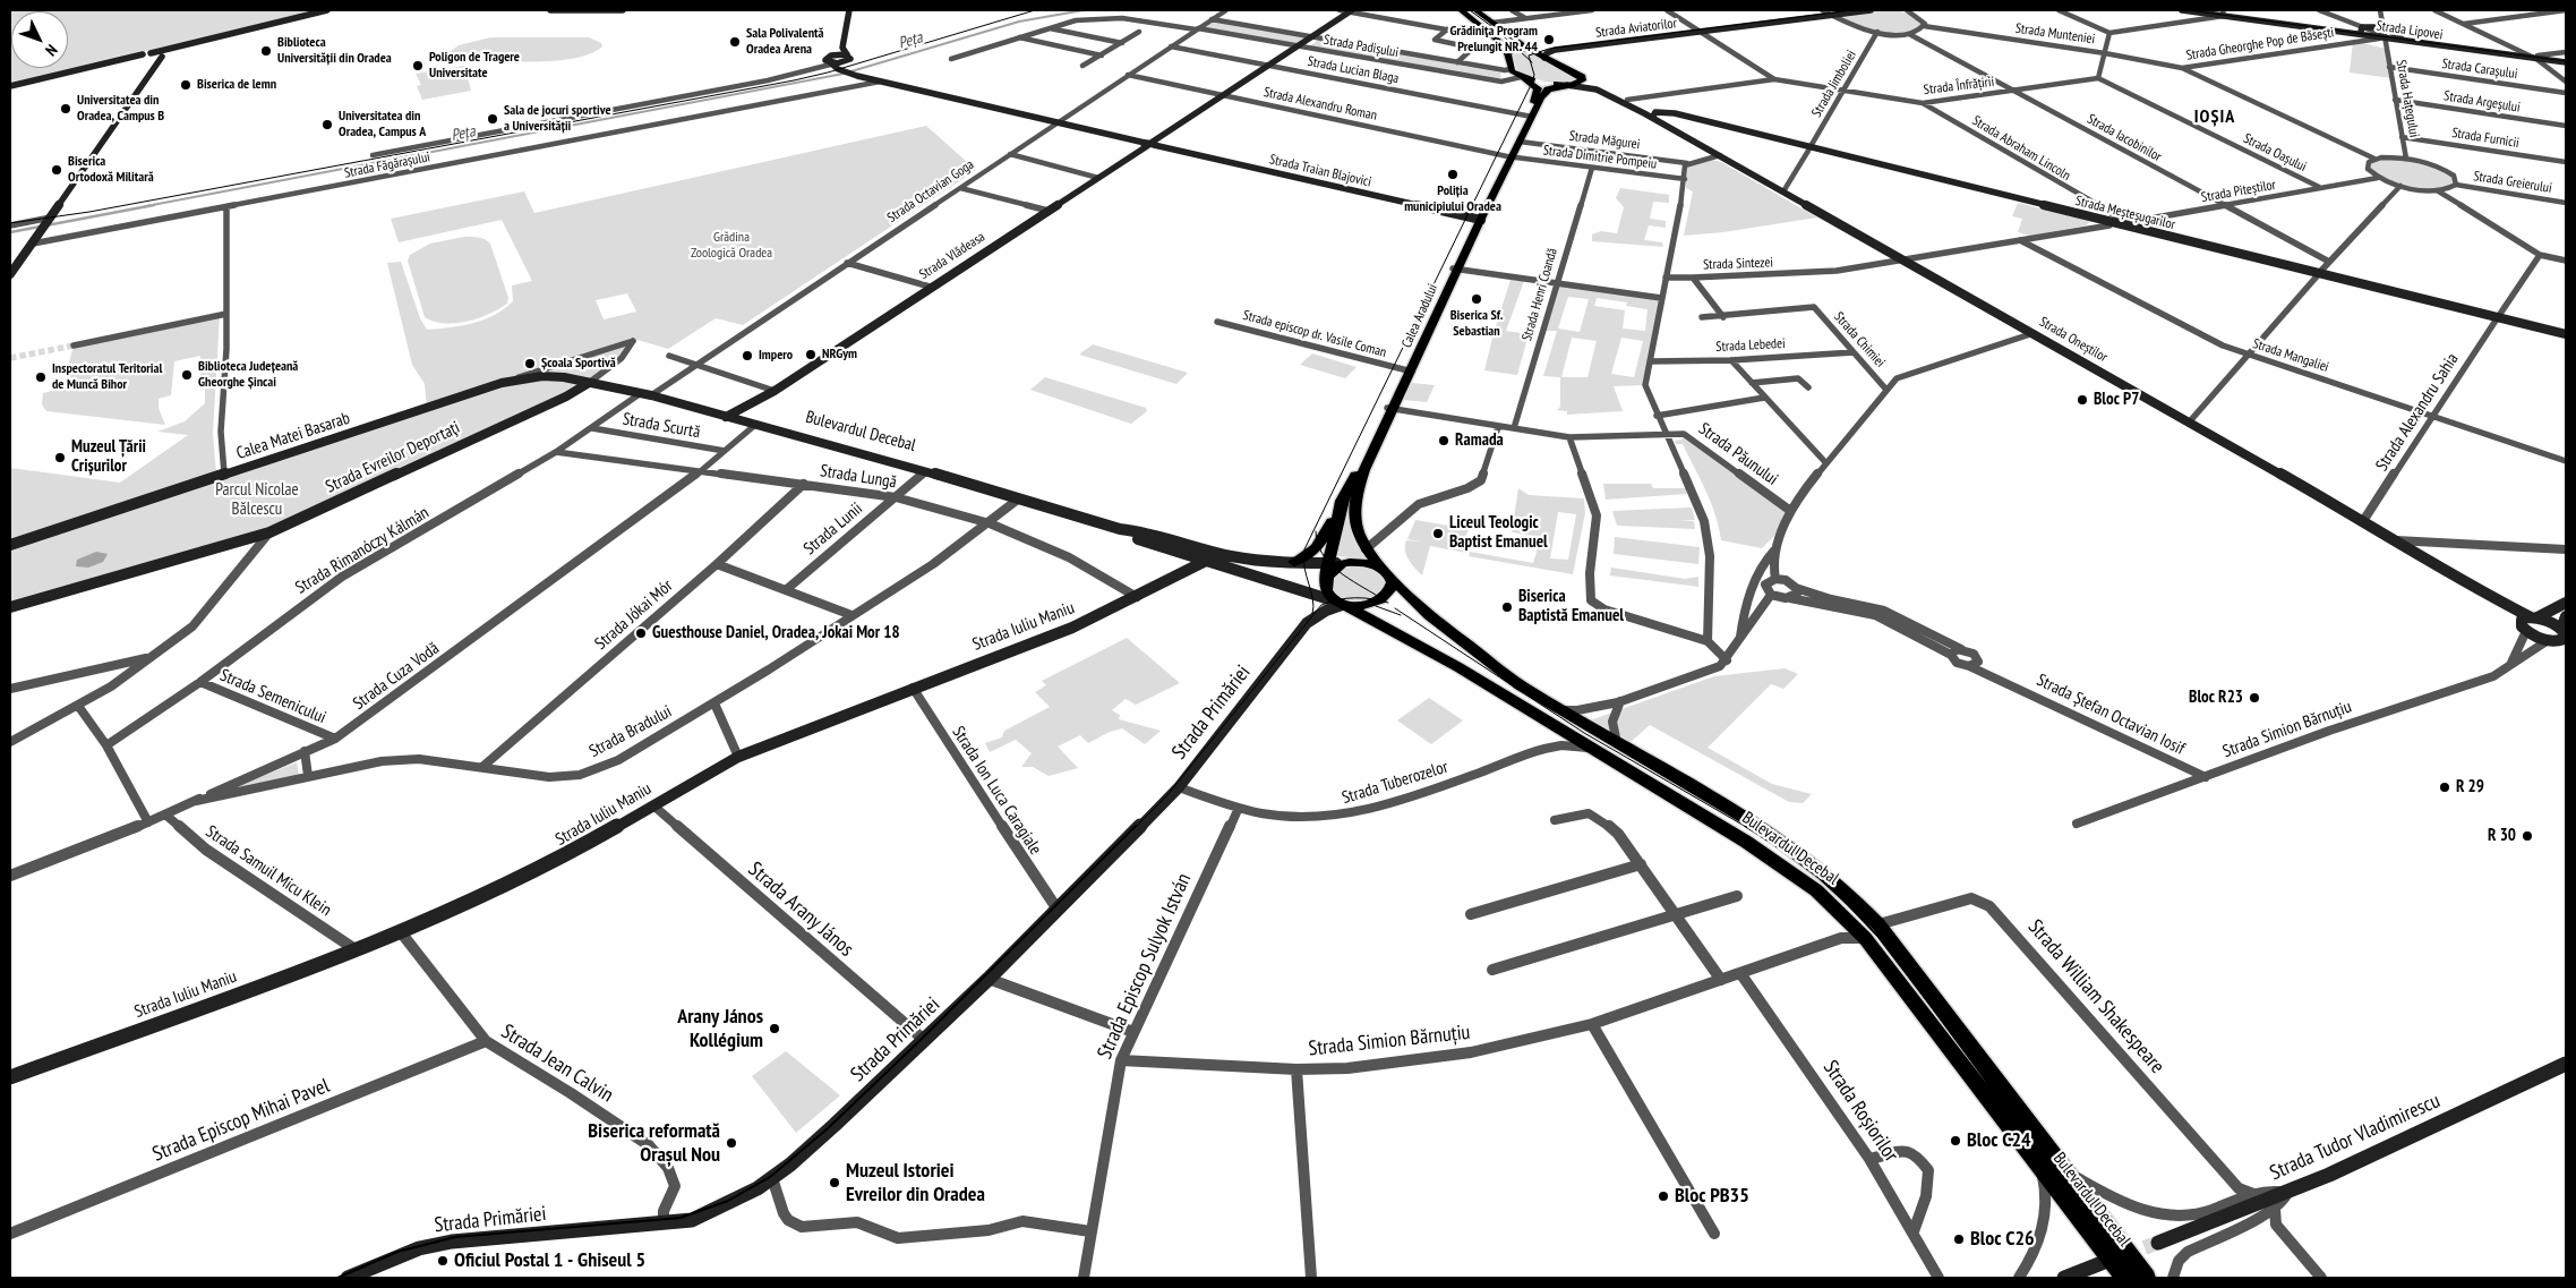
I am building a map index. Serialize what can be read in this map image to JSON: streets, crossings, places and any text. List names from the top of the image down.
{
  "streets": {
    "main road": ["Calea Aradului", "Bulevardul Decebal"],
    "street": [
      "Strada Aviatorilor",
      "Strada Lipovei",
      "Strada Munteniei",
      "Strada Gheorghe Pop de Băsești",
      "Strada Padișului",
      "Strada Carașului",
      "Strada Lucian Blaga",
      "Strada Jimboliei",
      "Strada Înfrățirii",
      "Strada Hațegului",
      "Strada Argeșului",
      "Strada Alexandru Roman",
      "Strada Iacobinilor",
      "Strada Furnicii",
      "Strada Măgurei",
      "Strada Abraham Lincoln",
      "Strada Oașului",
      "Strada Dimitrie Pompeiu",
      "Strada Făgărașului",
      "Strada Traian Blajovici",
      "Strada Greierului",
      "Strada Octavian Goga",
      "Strada Piteștilor",
      "Strada Meșteșugarilor",
      "Strada Vlădeasa",
      "Strada Sintezei",
      "Strada Henri Coandă",
      "Strada episcop dr. Vasile Coman",
      "Strada Chimiei",
      "Strada Oneștilor",
      "Strada Lebedei",
      "Strada Mangaliei",
      "Strada Alexandru Sahia",
      "Strada Scurtă",
      "Calea Matei Basarab",
      "Strada Păunului",
      "Strada Evreilor Deportaţi",
      "Strada Lungă",
      "Strada Lunii",
      "Strada Rimanóczy Kálmán",
      "Strada Jókai Mór",
      "Strada Iuliu Maniu",
      "Strada Cuza Vodă",
      "Strada Semenicului",
      "Strada Primăriei",
      "Strada Ștefan Octavian Iosif",
      "Strada Simion Bărnuțiu",
      "Strada Bradului",
      "Strada Tuberozelor",
      "Strada Ion Luca Caragiale",
      "Strada Samuil Micu Klein",
      "Strada Arany János",
      "Strada Episcop Sulyok István",
      "Strada William Shakespeare",
      "Strada Jean Calvin",
      "Strada Roșiorilor",
      "Strada Episcop Mihai Pavel",
      "Strada Tudor Vladimirescu"
    ]
  },
  "crossings": [
    ["Strada Lipovei", "Strada Gheorghe Pop de Băsești"],
    ["Strada Lipovei", "Strada Hațegului"],
    ["Strada Munteniei", "Strada Gheorghe Pop de Băsești"],
    ["Strada Gheorghe Pop de Băsești", "Strada Hațegului"],
    ["Strada Padișului", "Strada Octavian Goga"],
    ["Strada Padișului", "Strada Vlădeasa"],
    ["Strada Padișului", "Calea Aradului"],
    ["Strada Carașului", "Strada Hațegului"],
    ["Strada Lucian Blaga", "Strada Octavian Goga"],
    ["Strada Lucian Blaga", "Strada Vlădeasa"],
    ["Strada Lucian Blaga", "Calea Aradului"],
    ["Strada Jimboliei", "Strada Înfrățirii"],
    ["Strada Jimboliei", "Strada Meșteșugarilor"],
    ["Strada Jimboliei", "Strada Oneștilor"],
    ["Strada Înfrățirii", "Strada Iacobinilor"],
    ["Strada Înfrățirii", "Strada Abraham Lincoln"],
    ["Strada Înfrățirii", "Strada Oașului"],
    ["Strada Înfrățirii", "Strada Oneștilor"],
    ["Strada Hațegului", "Strada Argeșului"],
    ["Strada Hațegului", "Strada Furnicii"],
    ["Strada Alexandru Roman", "Strada Dimitrie Pompeiu"],
    ["Strada Alexandru Roman", "Strada Octavian Goga"],
    ["Strada Alexandru Roman", "Strada Vlădeasa"],
    ["Strada Alexandru Roman", "Calea Aradului"],
    ["Strada Iacobinilor", "Strada Piteștilor"],
    ["Strada Măgurei", "Calea Aradului"],
    ["Strada Abraham Lincoln", "Strada Meșteșugarilor"],
    ["Strada Oașului", "Strada Piteștilor"],
    ["Strada Dimitrie Pompeiu", "Strada Henri Coandă"],
    ["Strada Dimitrie Pompeiu", "Calea Aradului"],
    ["Strada Făgărașului", "Strada Traian Blajovici"],
    ["Strada Traian Blajovici", "Strada Octavian Goga"],
    ["Strada Traian Blajovici", "Strada Vlădeasa"],
    ["Strada Traian Blajovici", "Calea Aradului"],
    ["Strada Octavian Goga", "Bulevardul Decebal"],
    ["Strada Octavian Goga", "Strada Rimanóczy Kálmán"],
    ["Strada Meșteșugarilor", "Strada Alexandru Sahia"],
    ["Strada Vlădeasa", "Bulevardul Decebal"],
    ["Strada Sintezei", "Strada Oneștilor"],
    ["Strada Henri Coandă", "Strada Păunului"],
    ["Calea Aradului", "Strada episcop dr. Vasile Coman"],
    ["Calea Aradului", "Bulevardul Decebal"],
    ["Calea Aradului", "Strada Păunului"],
    ["Calea Aradului", "Strada Primăriei"],
    ["Strada Chimiei", "Strada Lebedei"],
    ["Strada Oneștilor", "Strada Alexandru Sahia"],
    ["Strada Mangaliei", "Strada Alexandru Sahia"],
    ["Strada Scurtă", "Strada Rimanóczy Kálmán"],
    ["Strada Scurtă", "Strada Cuza Vodă"],
    ["Bulevardul Decebal", "Calea Matei Basarab"],
    ["Bulevardul Decebal", "Strada Evreilor Deportaţi"],
    ["Bulevardul Decebal", "Strada Lunii"],
    ["Bulevardul Decebal", "Strada Rimanóczy Kálmán"],
    ["Bulevardul Decebal", "Strada Iuliu Maniu"],
    ["Bulevardul Decebal", "Strada Cuza Vodă"],
    ["Bulevardul Decebal", "Strada Primăriei"],
    ["Bulevardul Decebal", "Strada Simion Bărnuțiu"],
    ["Bulevardul Decebal", "Strada Bradului"],
    ["Bulevardul Decebal", "Strada Tuberozelor"],
    ["Bulevardul Decebal", "Strada William Shakespeare"],
    ["Calea Matei Basarab", "Strada Evreilor Deportaţi"],
    ["Strada Lungă", "Strada Lunii"],
    ["Strada Lungă", "Strada Rimanóczy Kálmán"],
    ["Strada Lungă", "Strada Jókai Mór"],
    ["Strada Lungă", "Strada Iuliu Maniu"],
    ["Strada Lungă", "Strada Cuza Vodă"],
    ["Strada Lungă", "Strada Bradului"],
    ["Strada Rimanóczy Kálmán", "Strada Semenicului"],
    ["Strada Jókai Mór", "Strada Bradului"],
    ["Strada Iuliu Maniu", "Strada Ion Luca Caragiale"],
    ["Strada Iuliu Maniu", "Strada Samuil Micu Klein"],
    ["Strada Iuliu Maniu", "Strada Arany János"],
    ["Strada Iuliu Maniu", "Strada Jean Calvin"],
    ["Strada Cuza Vodă", "Strada Semenicului"],
    ["Strada Cuza Vodă", "Strada Bradului"],
    ["Strada Cuza Vodă", "Strada Samuil Micu Klein"],
    ["Strada Primăriei", "Strada Tuberozelor"],
    ["Strada Primăriei", "Strada Ion Luca Caragiale"],
    ["Strada Primăriei", "Strada Arany János"],
    ["Strada Primăriei", "Strada Jean Calvin"],
    ["Strada Ștefan Octavian Iosif", "Strada Simion Bărnuțiu"],
    ["Strada Simion Bărnuțiu", "Strada Episcop Sulyok István"],
    ["Strada Simion Bărnuțiu", "Strada Roșiorilor"],
    ["Strada Tuberozelor", "Strada Episcop Sulyok István"],
    ["Strada Jean Calvin", "Strada Episcop Mihai Pavel"]
  ],
  "districts": ["IOȘIA"],
  "water": ["Peța"],
  "parks": ["Grădina Zoologică Oradea", "Parcul Nicolae Bălcescu"],
  "places": [
    "Grădiniţa Program Prelungit NR. 44",
    "Sala Polivalentă Oradea Arena",
    "Biblioteca Universității din Oradea",
    "Poligon de Tragere Universitate",
    "Biserica de lemn",
    "Universitatea din Oradea, Campus B",
    "Sala de jocuri sportive a Universității",
    "Universitatea din Oradea, Campus A",
    "Biserica Ortodoxă Militară",
    "Poliția municipiului Oradea",
    "Biserica Sf. Sebastian",
    "NRGym",
    "Impero",
    "Școala Sportivă",
    "Biblioteca Județeană Gheorghe Șincai",
    "Inspectoratul Teritorial de Muncă Bihor",
    "Bloc P7",
    "Ramada",
    "Muzeul Țării Crișurilor",
    "Liceul Teologic Baptist Emanuel",
    "Biserica Baptistă Emanuel",
    "Guesthouse Daniel, Oradea, Jokai Mor 18",
    "Bloc R23",
    "R 29",
    "R 30",
    "Arany János Kollégium",
    "Bloc C24",
    "Biserica reformată Orașul Nou",
    "Muzeul Istoriei Evreilor din Oradea",
    "Bloc PB35",
    "Bloc C26",
    "Oficiul Postal 1 - Ghiseul 5"
  ],
  "north": "bottom right"
}
